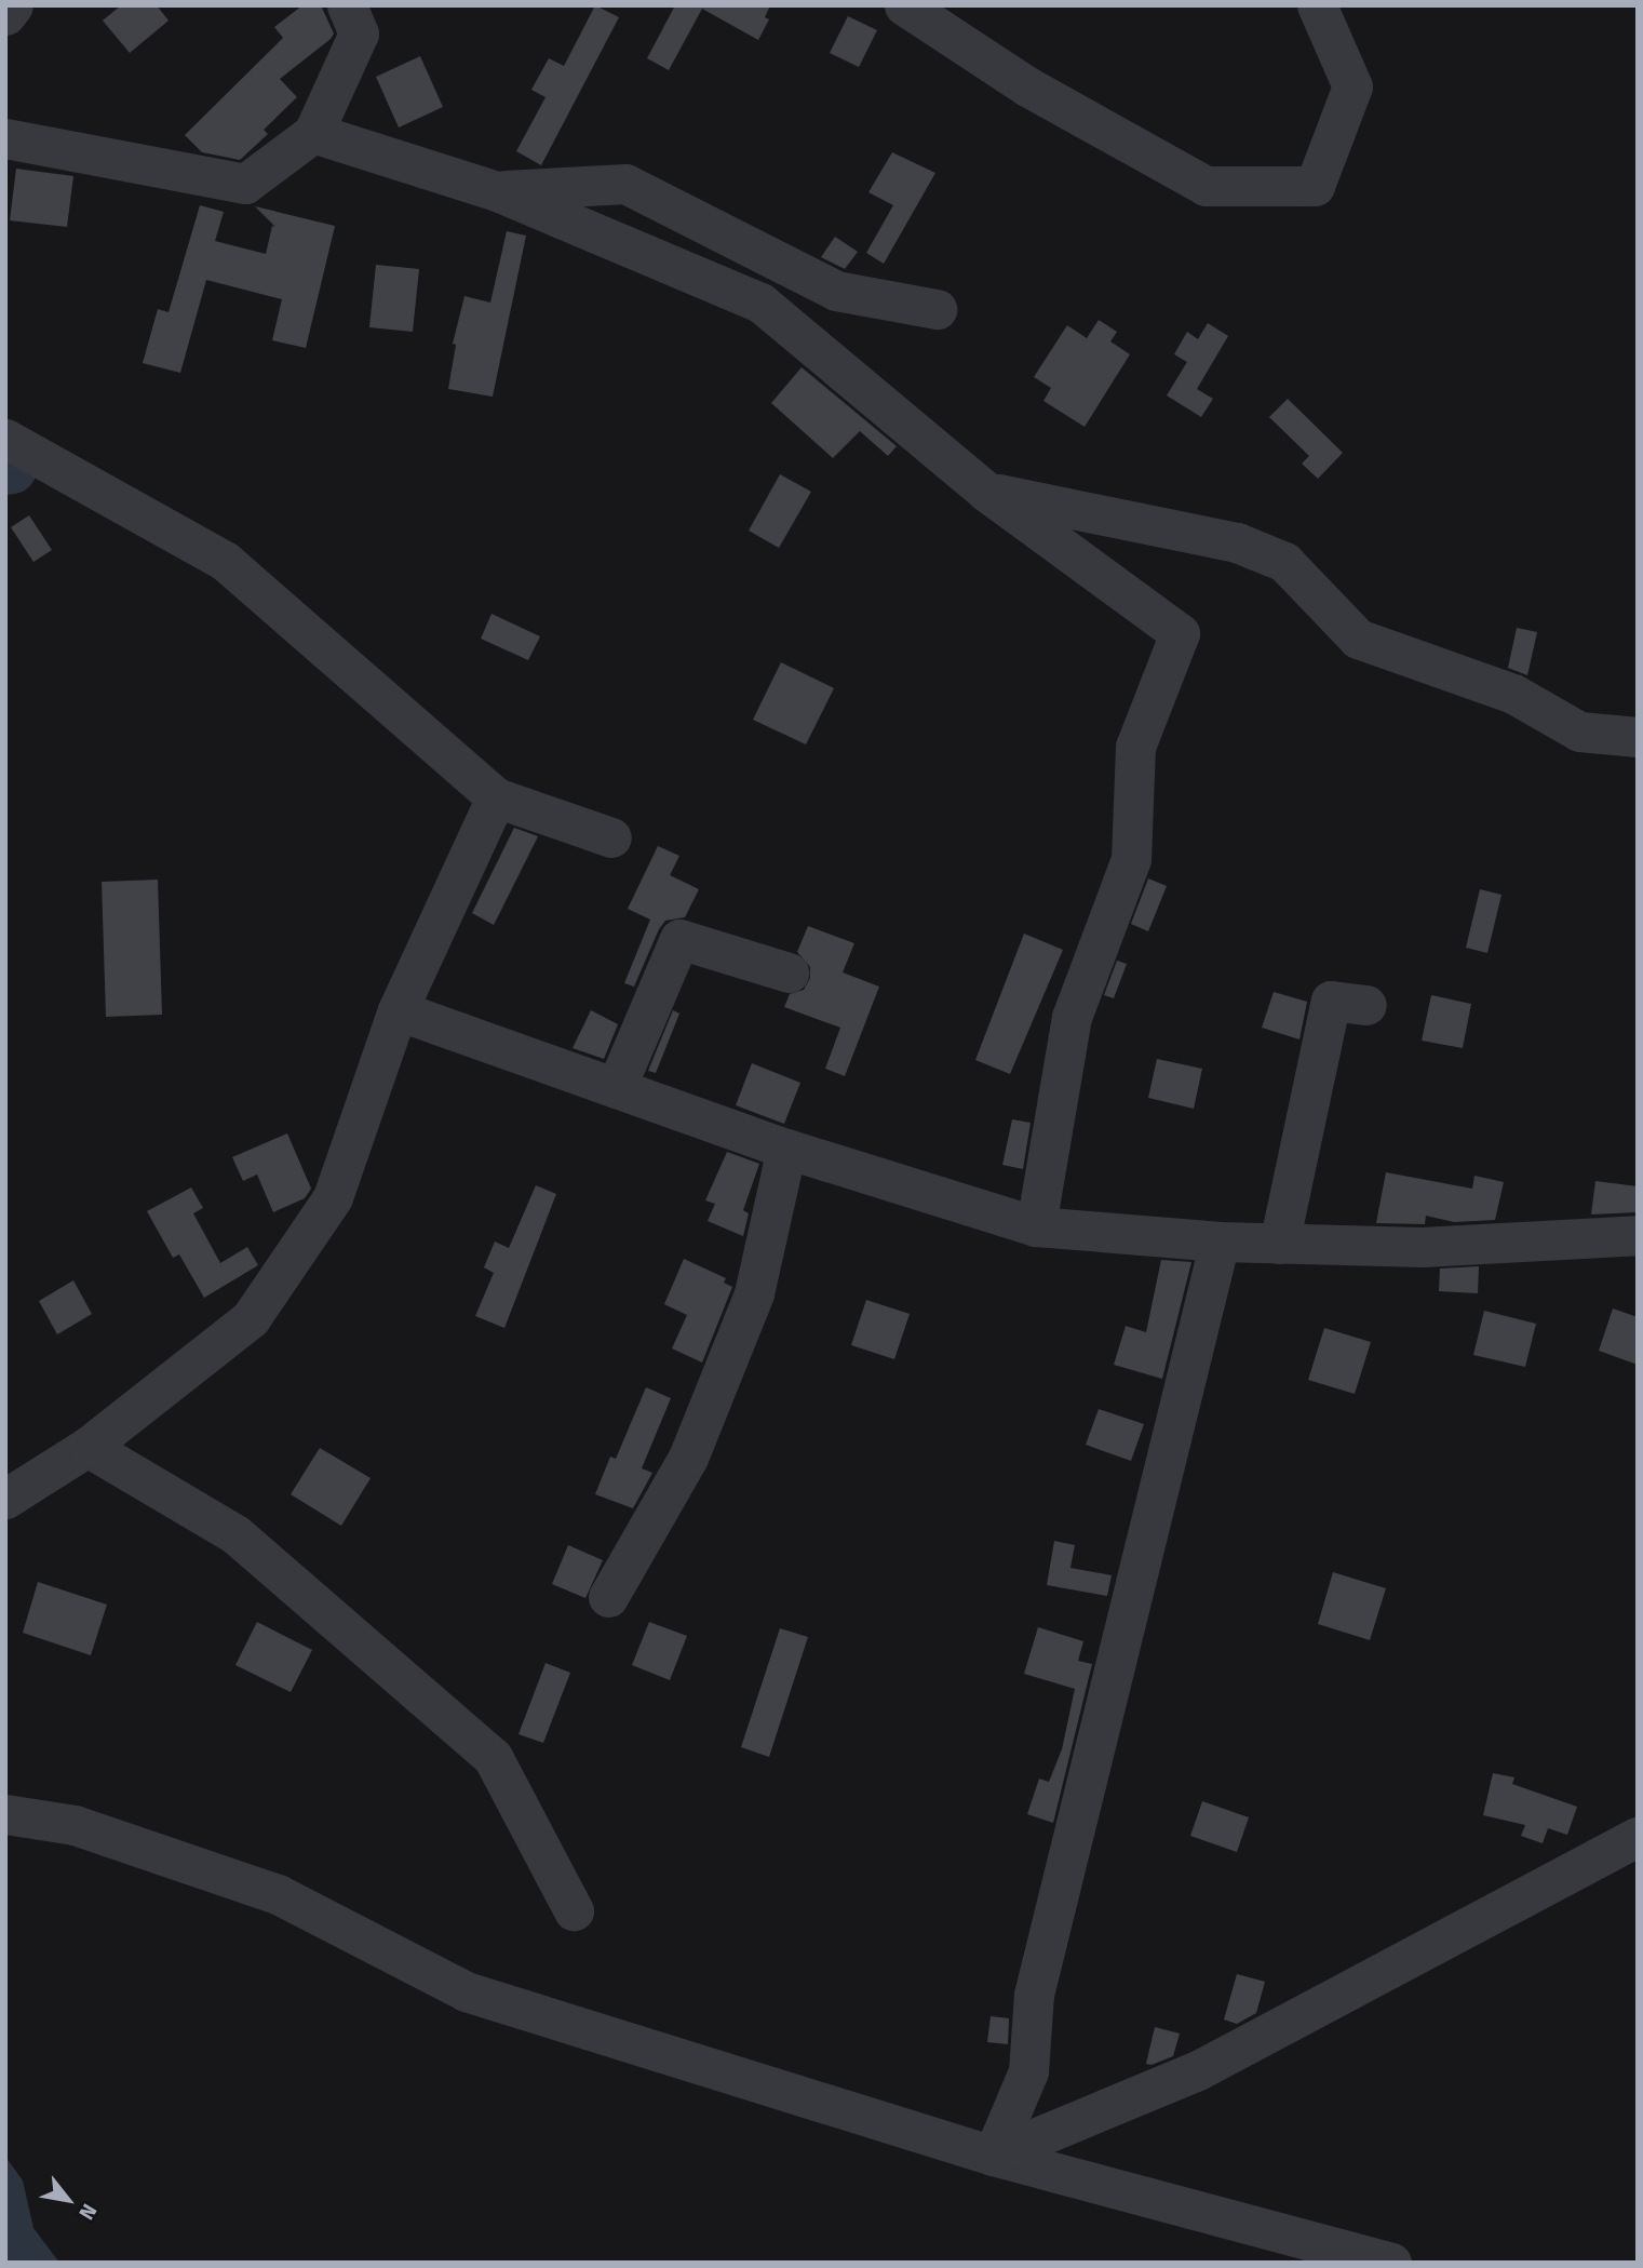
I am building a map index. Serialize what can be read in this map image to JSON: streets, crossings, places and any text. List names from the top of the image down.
{
  "north": "bottom right"
}
